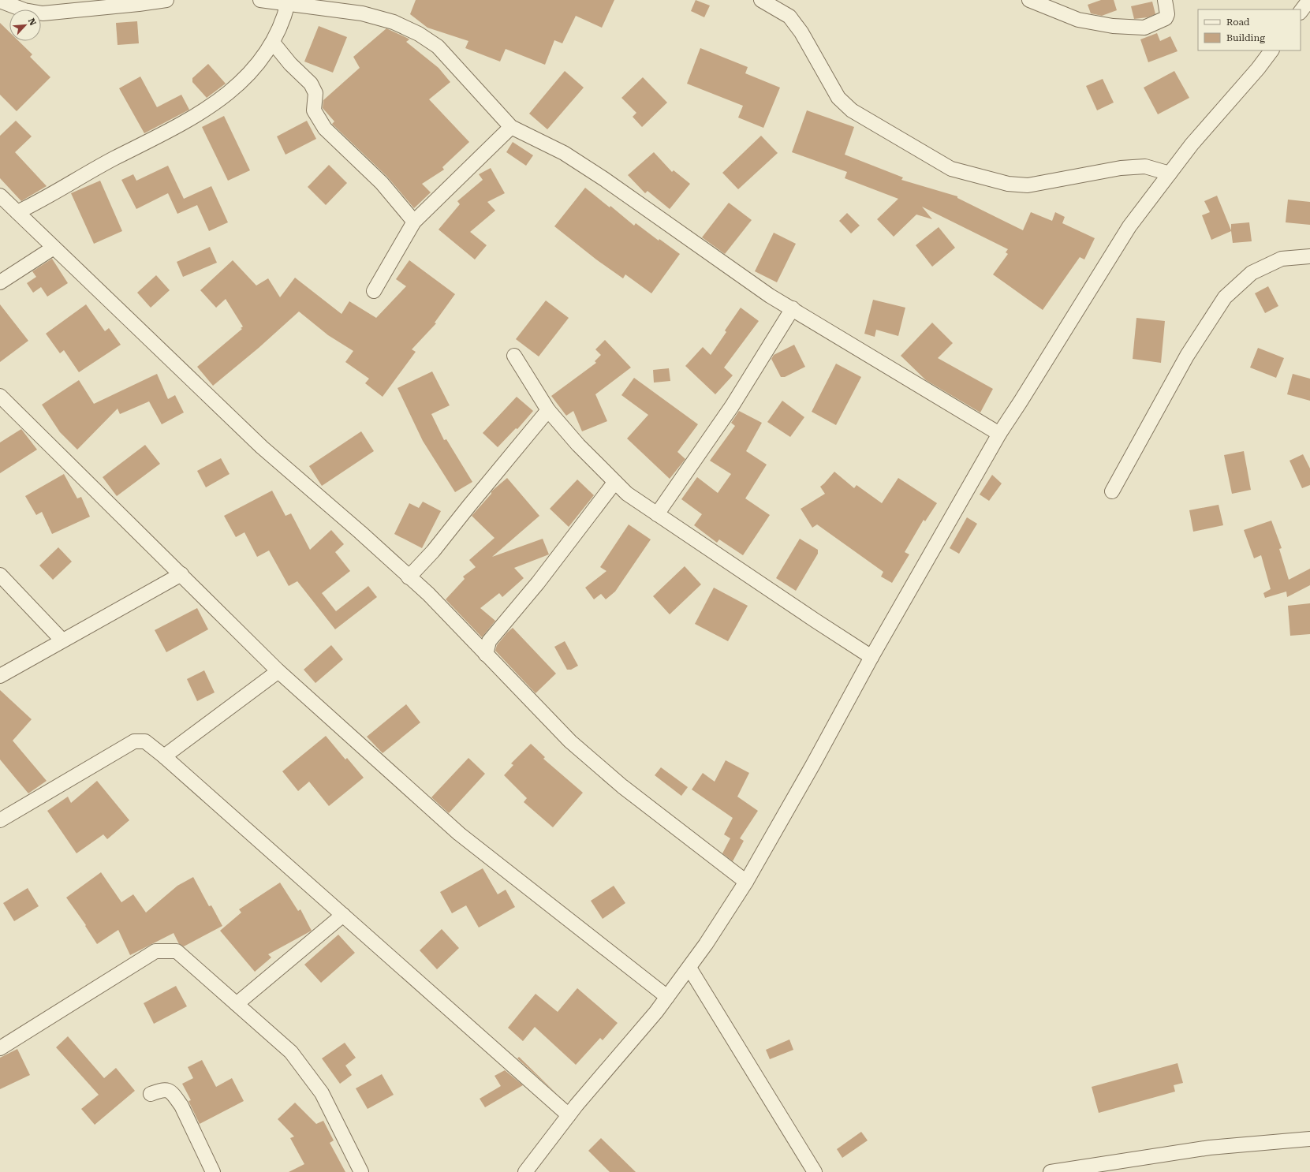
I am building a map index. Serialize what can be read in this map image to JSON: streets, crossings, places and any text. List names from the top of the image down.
{
  "legend": ["Road", "Building"],
  "north": "top right"
}
